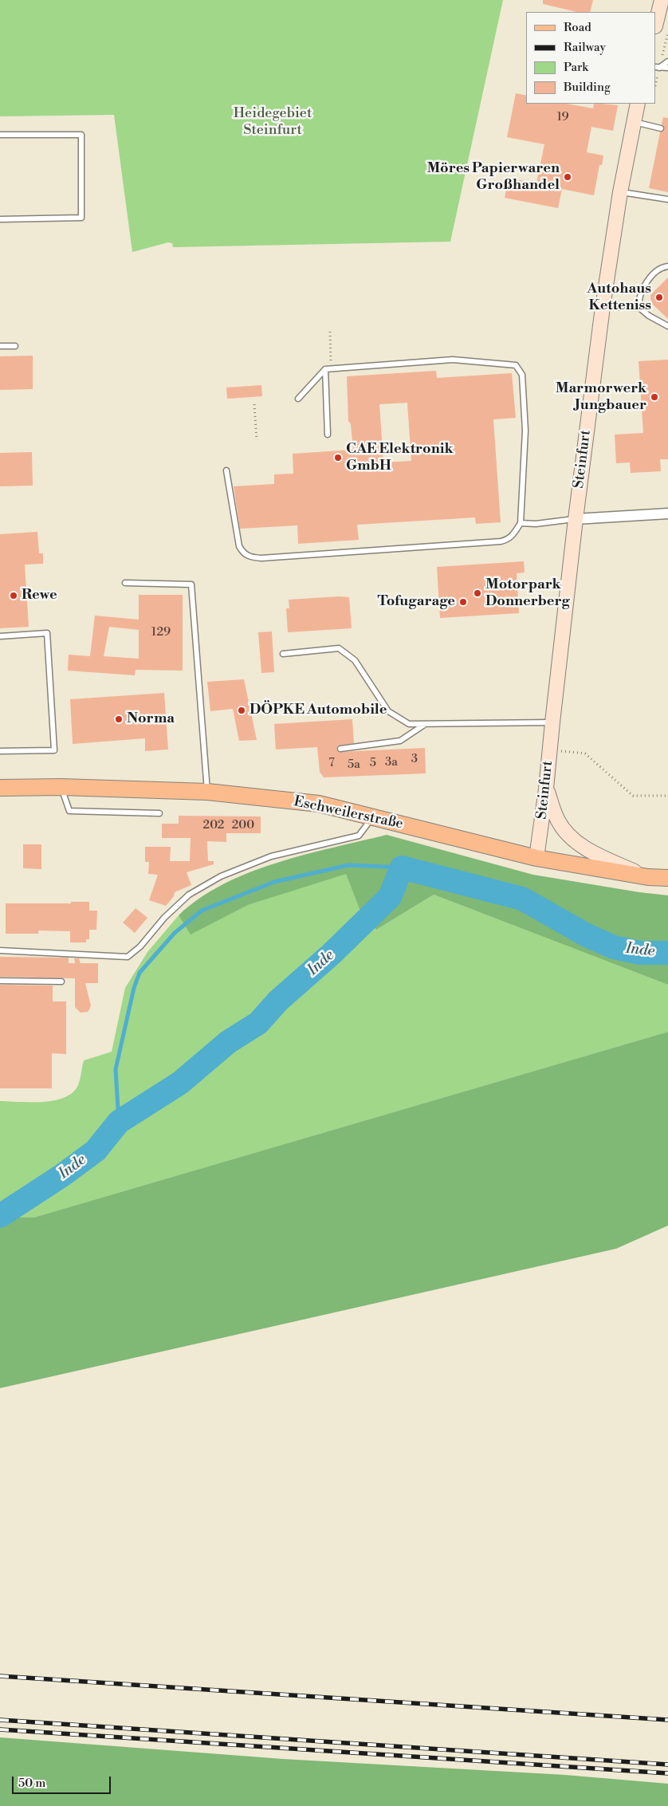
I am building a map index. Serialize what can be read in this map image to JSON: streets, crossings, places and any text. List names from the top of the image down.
{
  "streets": {
    "main road": ["Eschweilerstraße"],
    "street": ["Steinfurt"]
  },
  "crossings": [
    ["Steinfurt", "Eschweilerstraße"]
  ],
  "water": ["Inde"],
  "parks": ["Heidegebiet Steinfurt"],
  "places": [
    "Möres Papierwaren Großhandel",
    "Autohaus Ketteniss",
    "Marmorwerk Jungbauer",
    "CAE Elektronik GmbH",
    "Motorpark Donnerberg",
    "Rewe",
    "Tofugarage",
    "DÖPKE Automobile",
    "Norma"
  ],
  "house_numbers": [
    "19",
    "129",
    "3",
    "3a",
    "7",
    "5",
    "5a",
    "202",
    "200"
  ],
  "legend": [
    "Road",
    "Railway",
    "Park",
    "Building"
  ],
  "scale_bar": "50 m"
}
